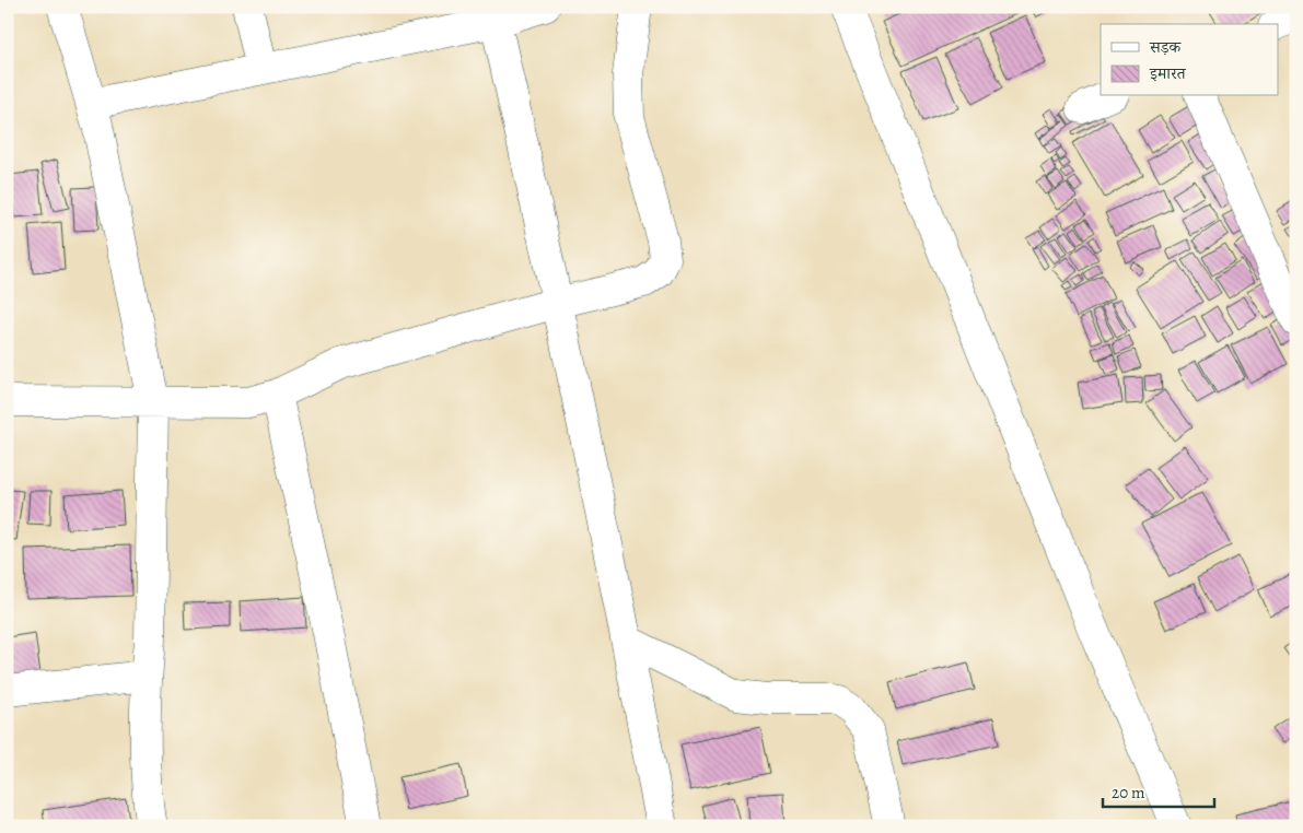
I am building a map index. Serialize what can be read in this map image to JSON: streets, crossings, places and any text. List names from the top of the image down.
{
  "legend": ["सड़क", "इमारत"],
  "scale_bar": "20 m"
}
